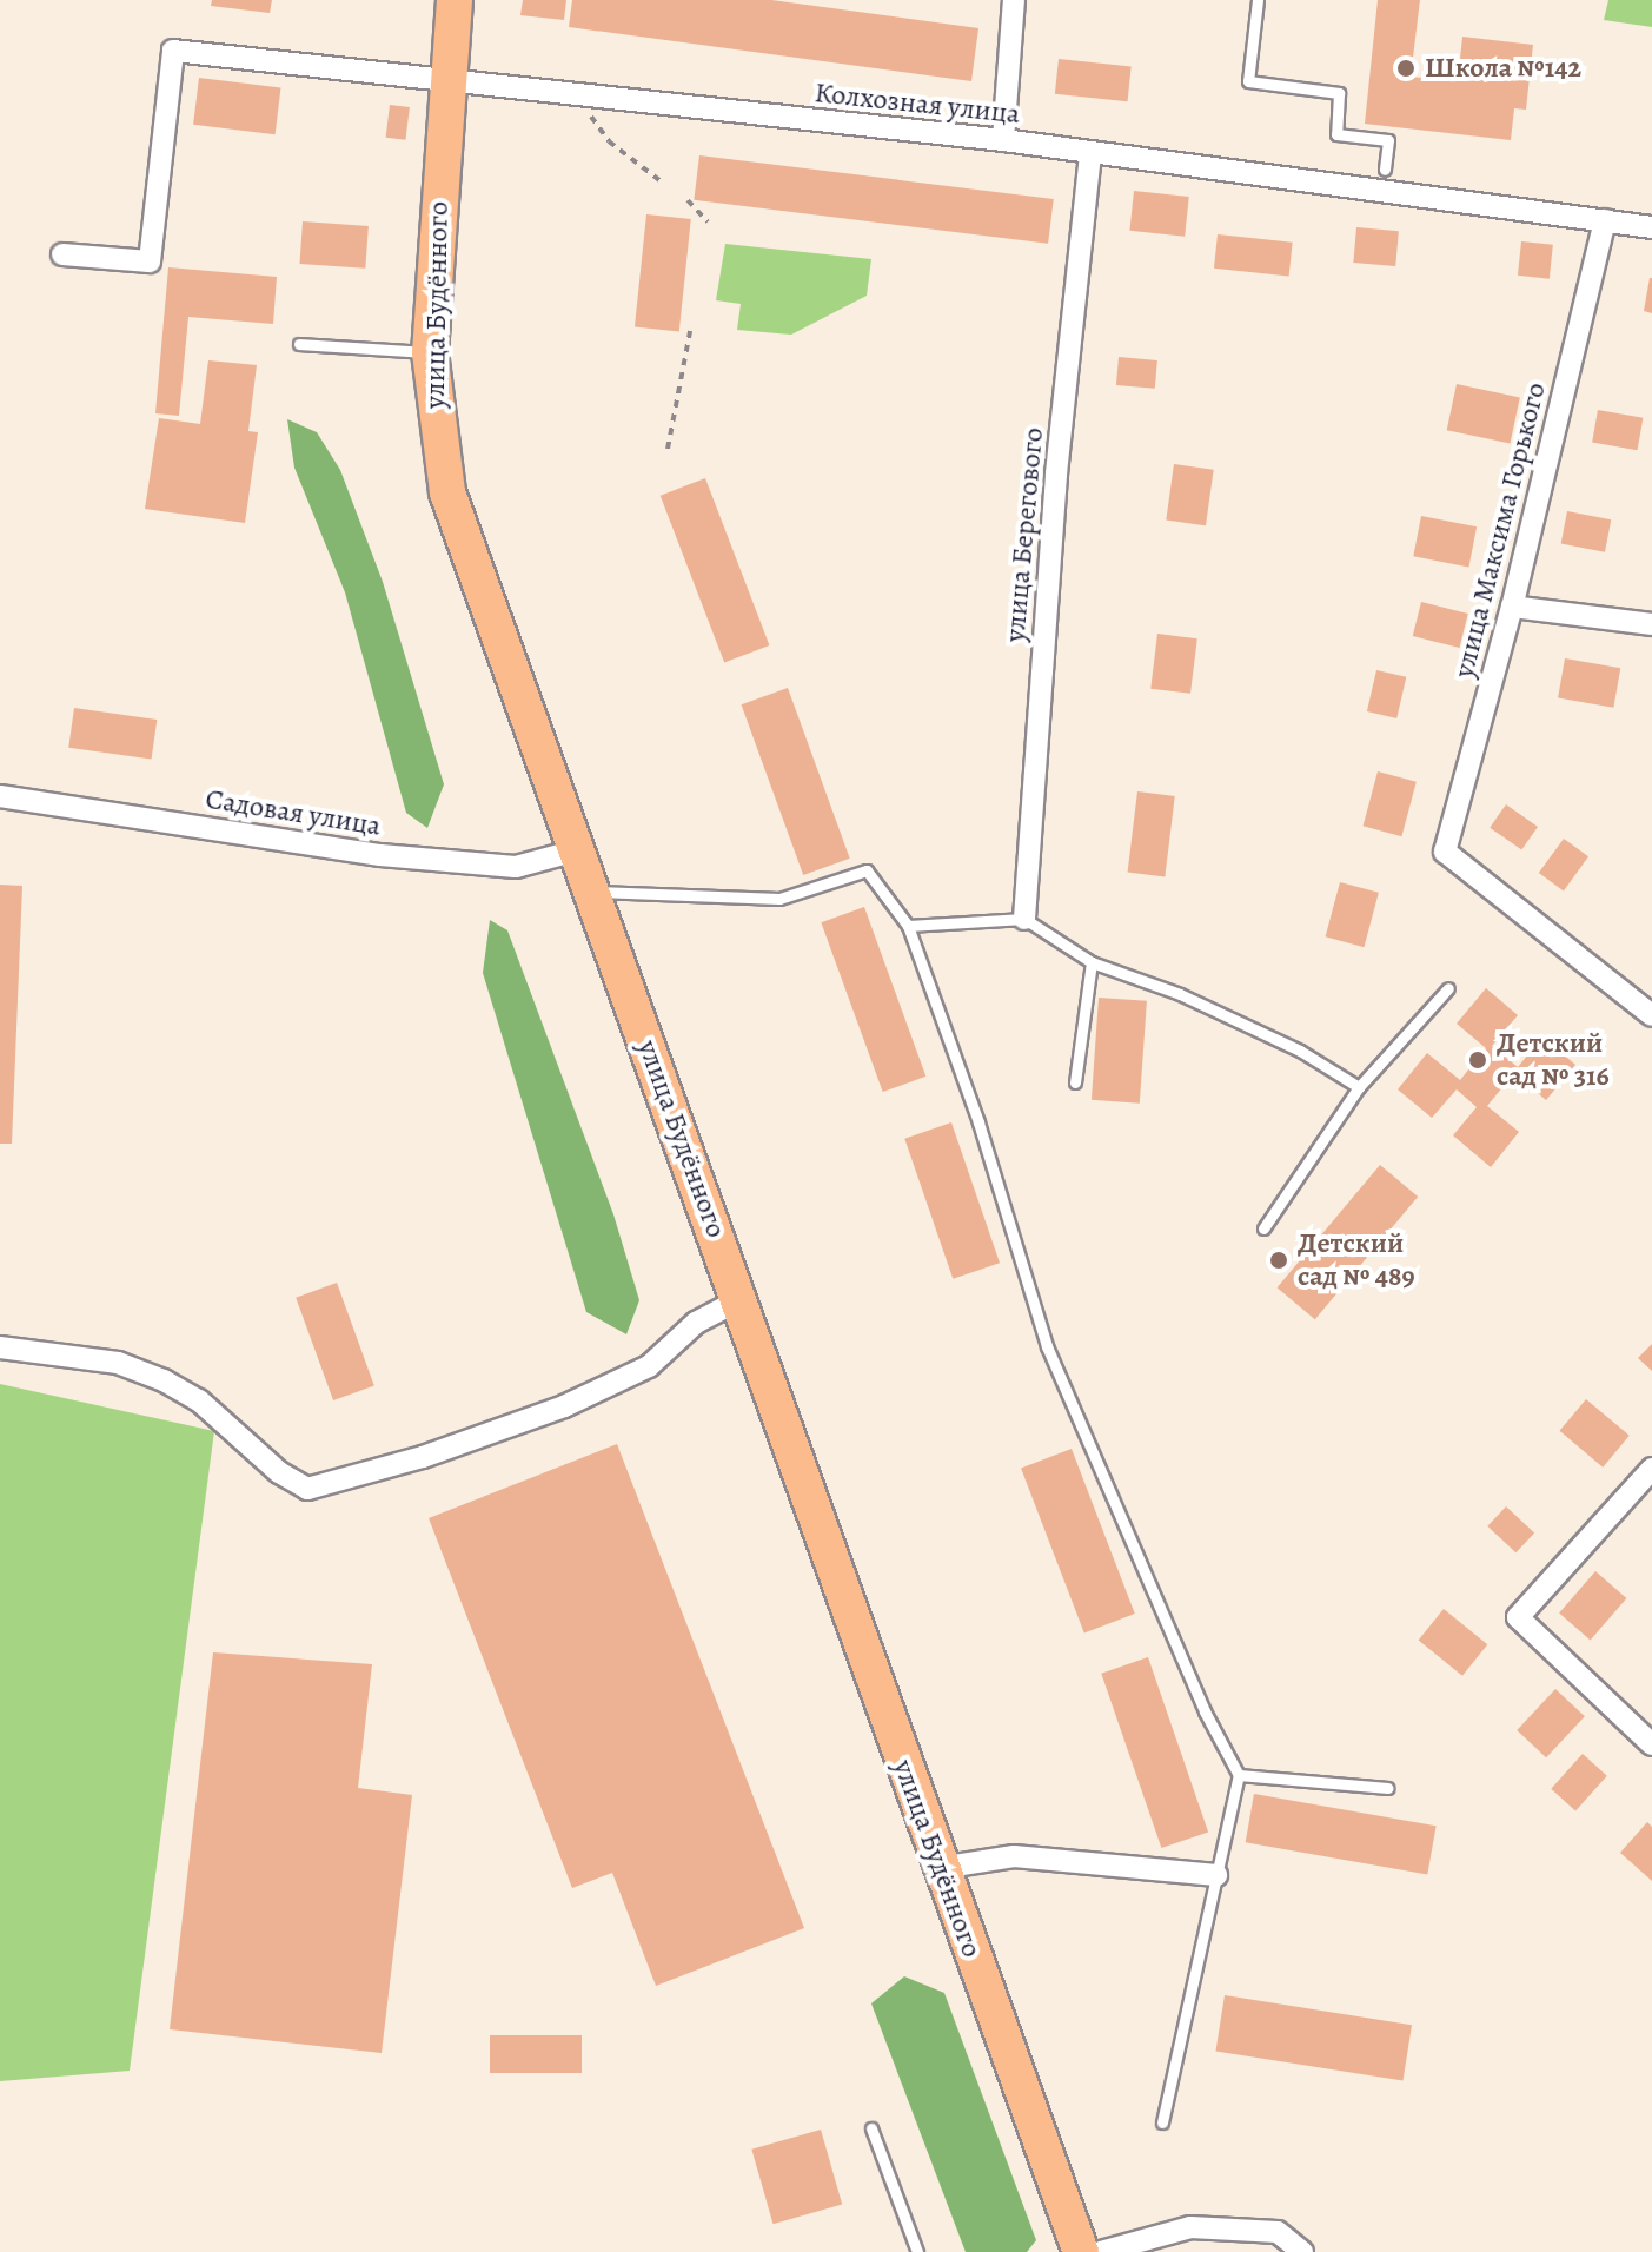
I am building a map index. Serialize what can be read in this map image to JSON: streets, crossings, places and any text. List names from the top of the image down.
{
  "streets": {
    "main road": ["улица Будённого"],
    "street": [
      "Колхозная улица",
      "улица Максима Горького",
      "улица Берегового",
      "Садовая улица"
    ]
  },
  "crossings": [
    ["Колхозная улица", "улица Будённого"],
    ["Колхозная улица", "улица Максима Горького"],
    ["Колхозная улица", "улица Берегового"],
    ["улица Будённого", "Садовая улица"]
  ],
  "places": ["Школа №142", "Детский сад № 316", "Детский сад № 489"]
}
